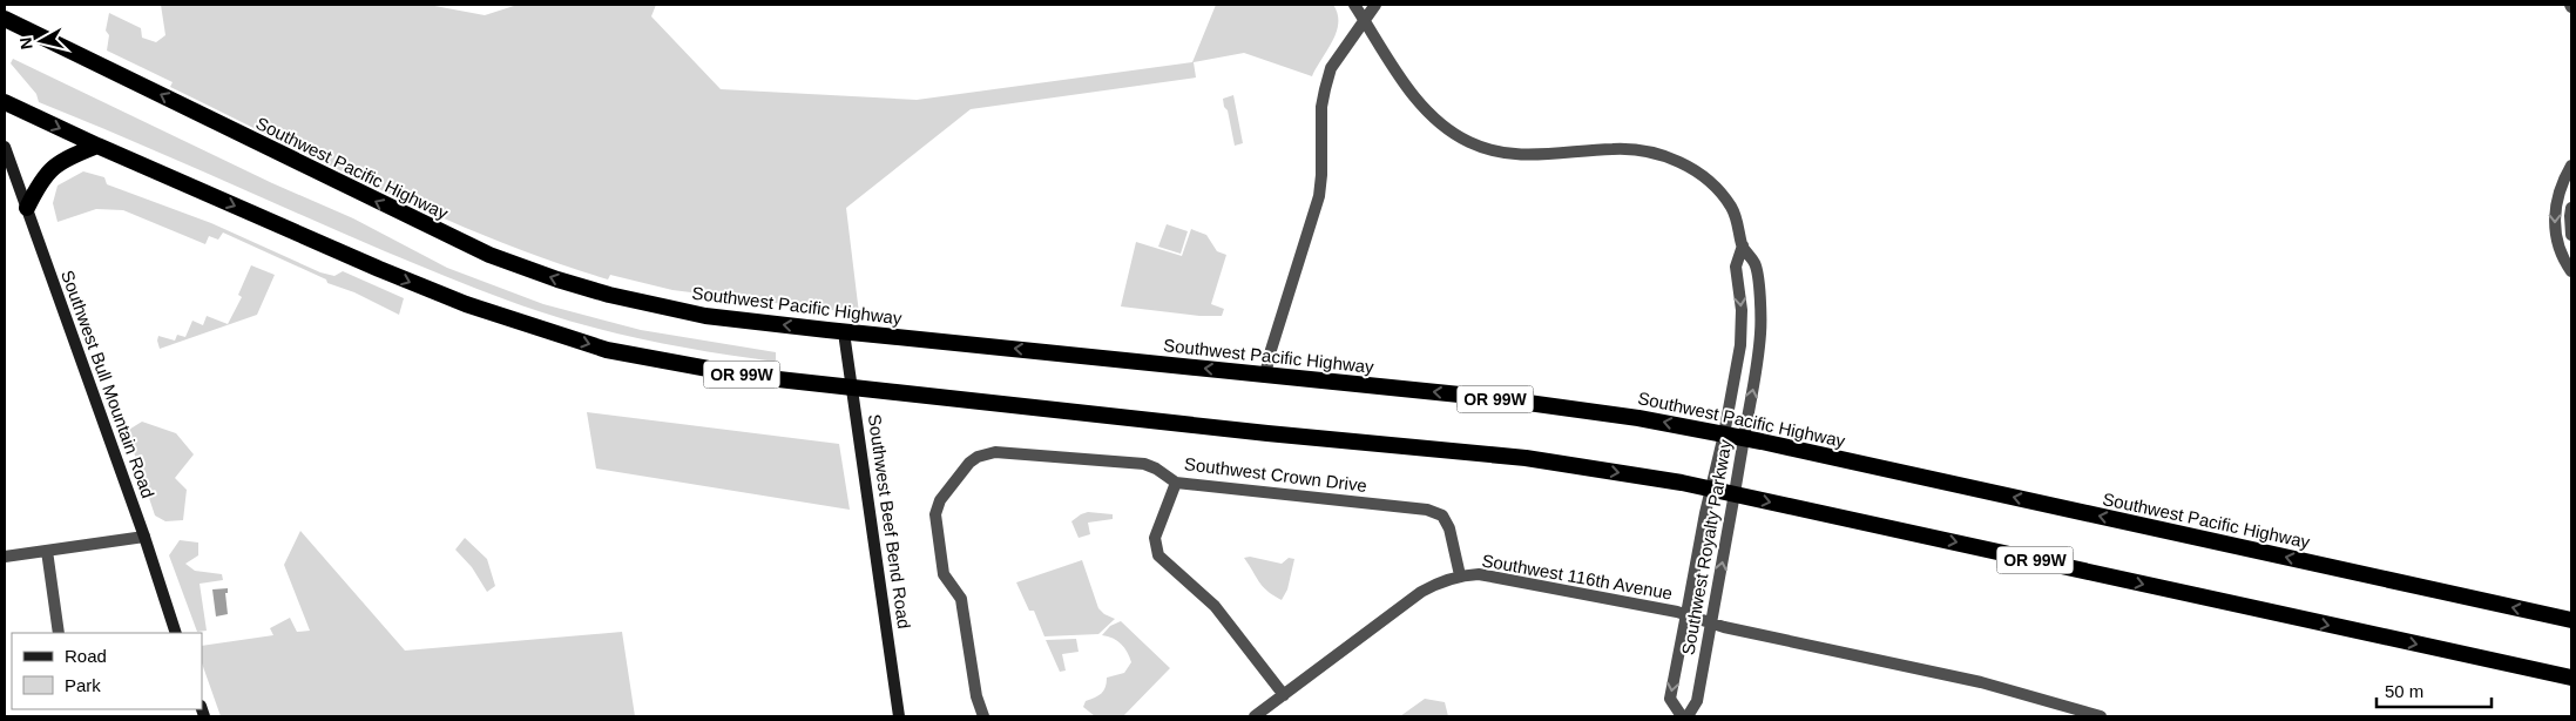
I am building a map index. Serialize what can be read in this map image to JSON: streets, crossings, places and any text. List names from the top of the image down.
{
  "streets": {
    "highway": ["Southwest Pacific Highway", "OR 99W"],
    "main road": ["Southwest Bull Mountain Road", "Southwest Beef Bend Road"],
    "street": ["Southwest Crown Drive", "Southwest Royalty Parkway", "Southwest 116th Avenue"]
  },
  "crossings": [
    ["Southwest Pacific Highway", "Southwest Beef Bend Road"],
    ["Southwest Pacific Highway", "Southwest Royalty Parkway"],
    ["OR 99W", "Southwest Beef Bend Road"],
    ["OR 99W", "Southwest Royalty Parkway"],
    ["Southwest Crown Drive", "Southwest 116th Avenue"],
    ["Southwest Royalty Parkway", "Southwest 116th Avenue"]
  ],
  "legend": ["Road", "Park"],
  "scale_bar": "50 m",
  "north": "left"
}
